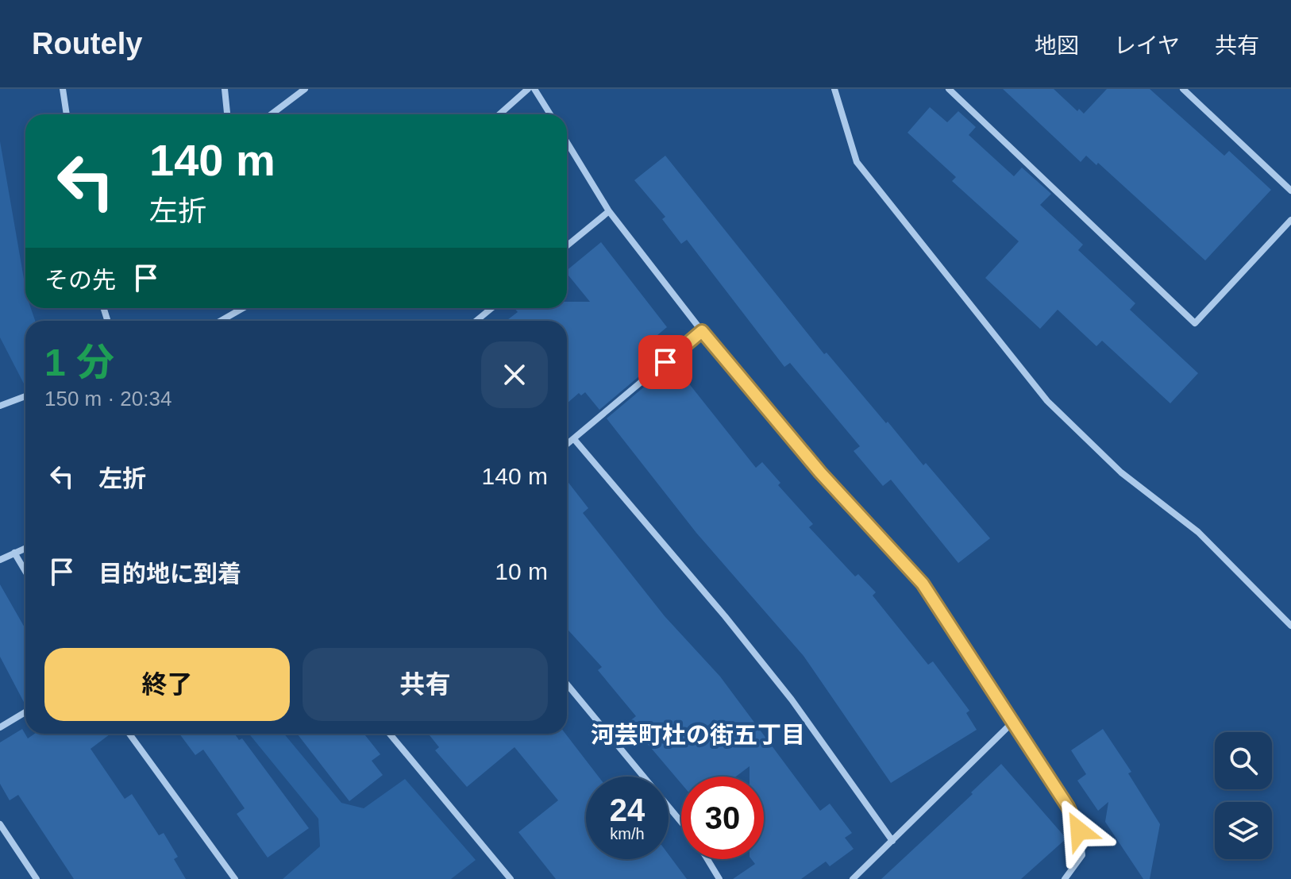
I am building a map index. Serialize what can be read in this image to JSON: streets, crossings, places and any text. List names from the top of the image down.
{
  "districts": ["河芸町杜の街五丁目"],
  "page": {
    "header": "Routely",
    "nav": ["地図", "レイヤ", "共有"],
    "turn": ["140 m", "左折"],
    "then": "その先",
    "heading": ["1 分", "150 m · 20:34"],
    "list": [
      {
        "name": "左折",
        "value": "140 m"
      },
      {
        "name": "目的地に到着",
        "value": "10 m"
      }
    ],
    "buttons": ["終了", "共有"],
    "speed": "24 km/h",
    "limit": "30"
  }
}
